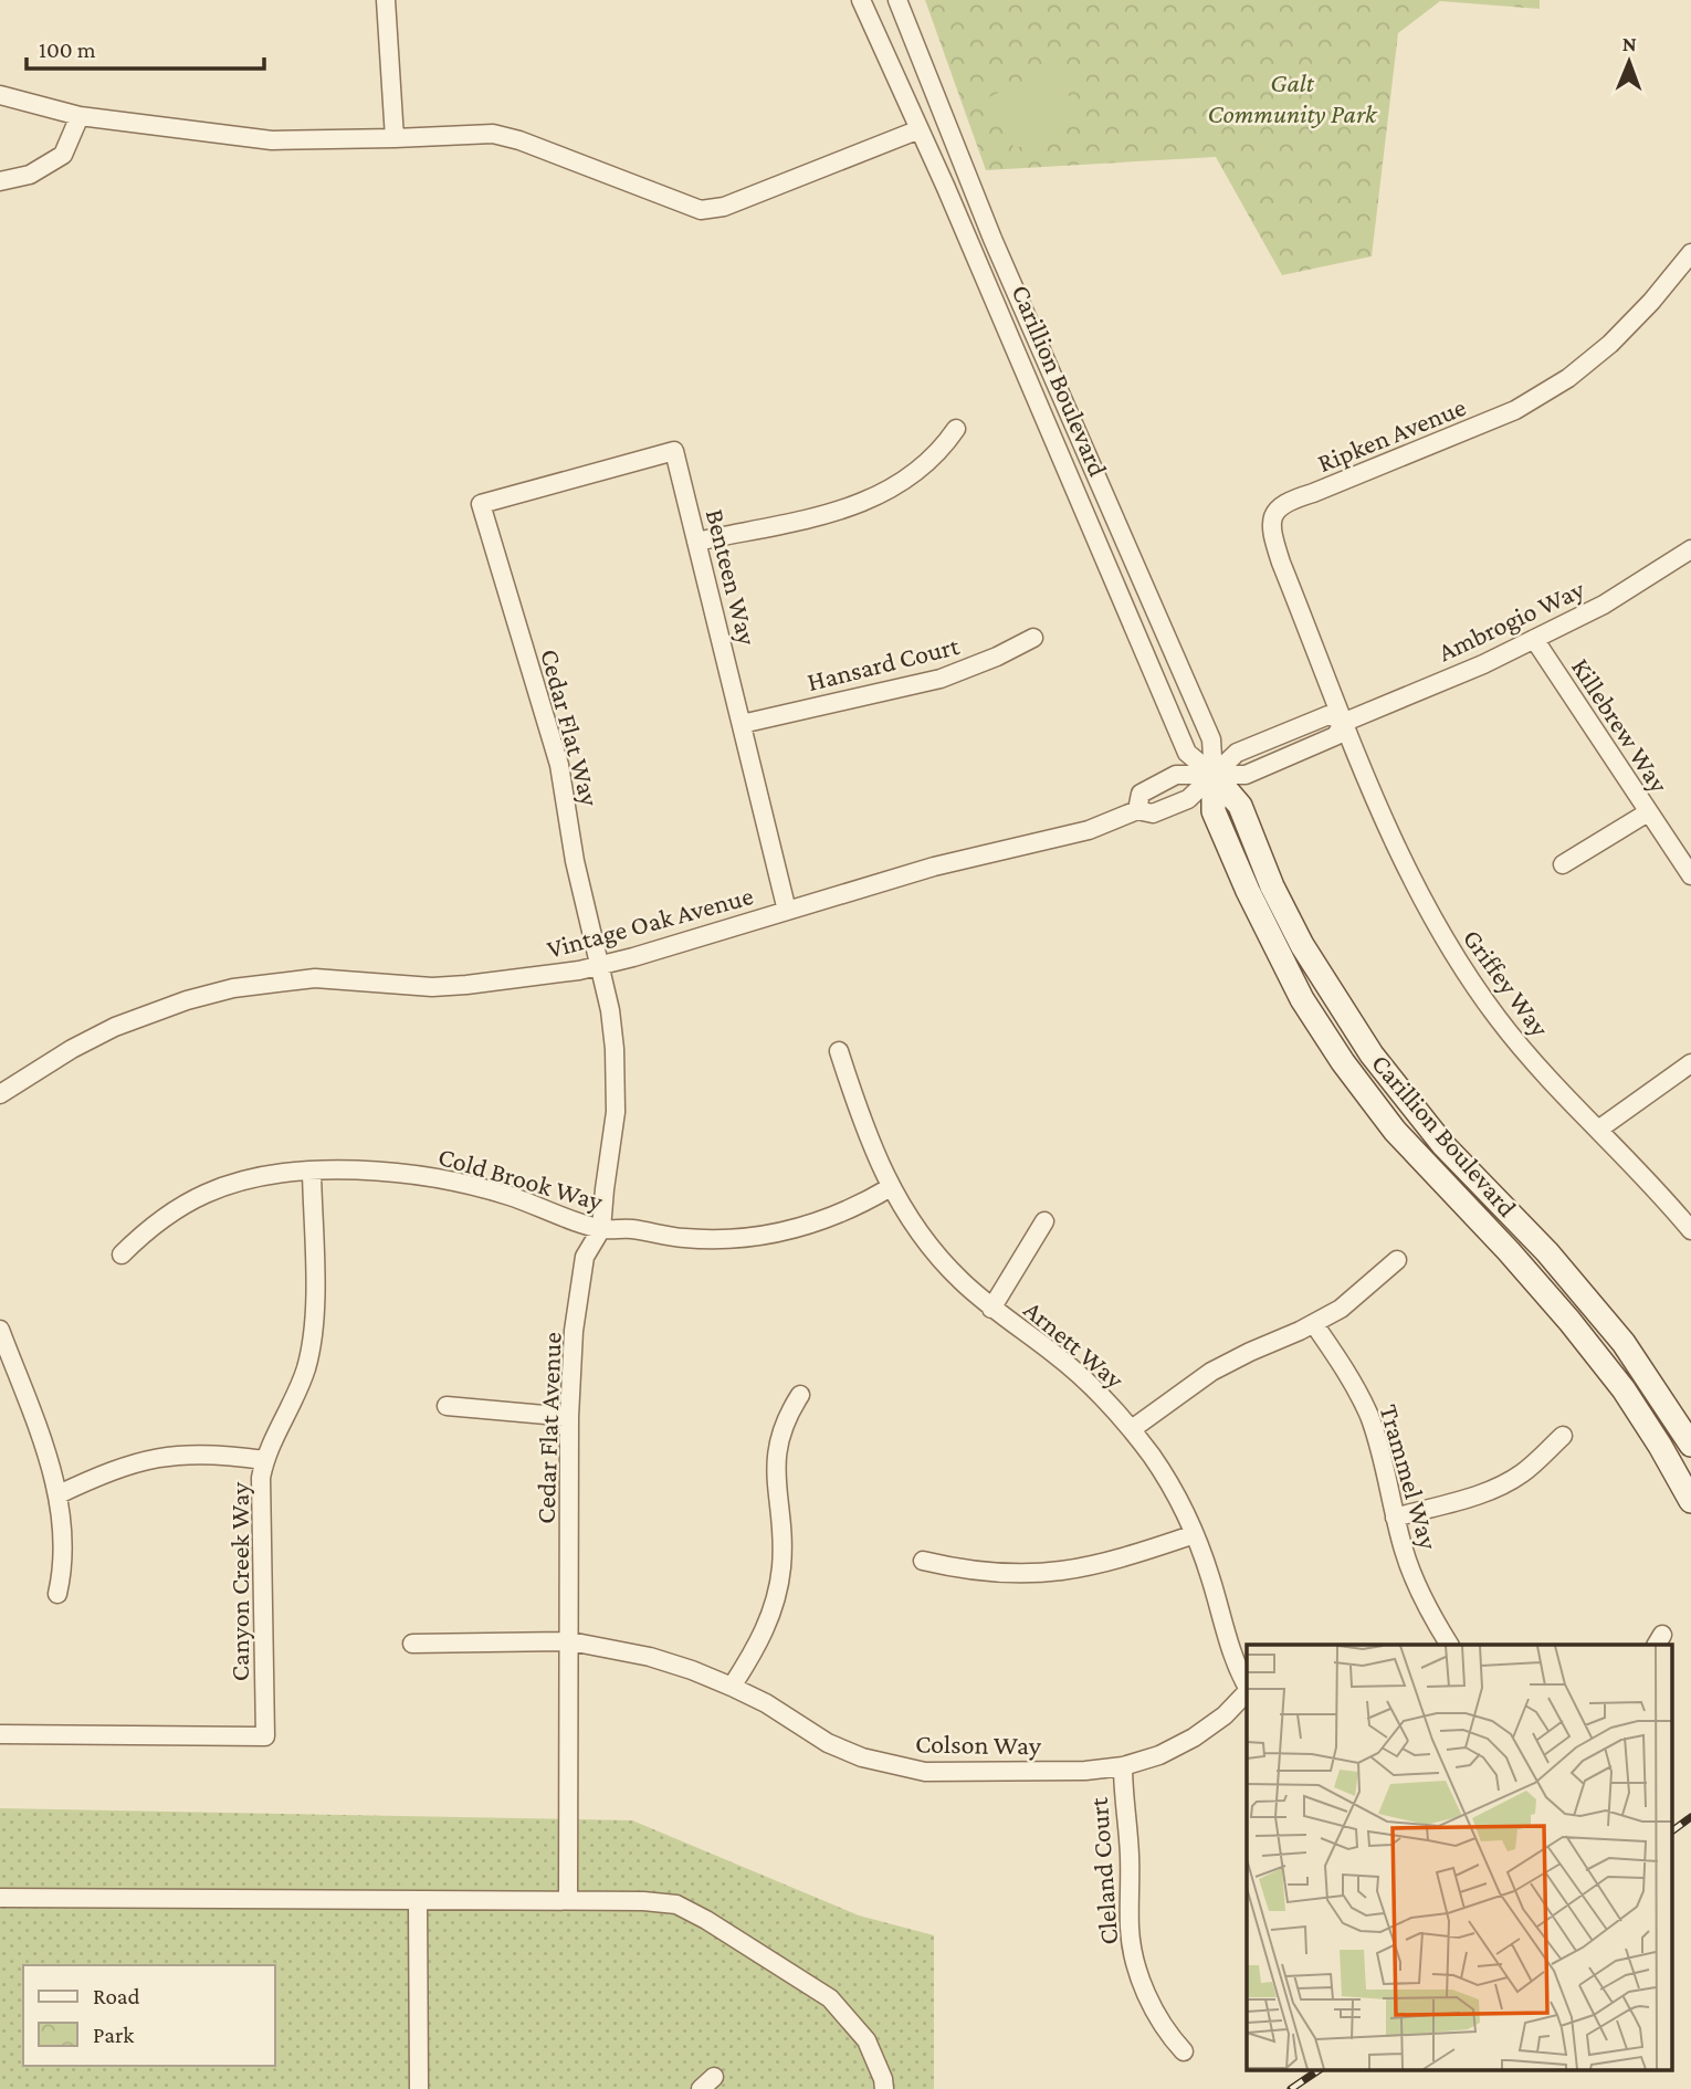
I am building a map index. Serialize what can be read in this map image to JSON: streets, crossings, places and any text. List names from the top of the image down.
{
  "streets": {
    "street": [
      "Carillion Boulevard",
      "Ripken Avenue",
      "Benteen Way",
      "Ambrogio Way",
      "Hansard Court",
      "Killebrew Way",
      "Cedar Flat Way",
      "Vintage Oak Avenue",
      "Griffey Way",
      "Cold Brook Way",
      "Arnett Way",
      "Cedar Flat Avenue",
      "Trammel Way",
      "Canyon Creek Way",
      "Colson Way",
      "Cleland Court"
    ]
  },
  "crossings": [
    ["Carillion Boulevard", "Ambrogio Way"],
    ["Carillion Boulevard", "Vintage Oak Avenue"],
    ["Ripken Avenue", "Ambrogio Way"],
    ["Ripken Avenue", "Griffey Way"],
    ["Benteen Way", "Hansard Court"],
    ["Benteen Way", "Cedar Flat Way"],
    ["Benteen Way", "Vintage Oak Avenue"],
    ["Ambrogio Way", "Killebrew Way"],
    ["Ambrogio Way", "Vintage Oak Avenue"],
    ["Ambrogio Way", "Griffey Way"],
    ["Cedar Flat Way", "Vintage Oak Avenue"],
    ["Cedar Flat Way", "Cedar Flat Avenue"],
    ["Vintage Oak Avenue", "Cedar Flat Avenue"],
    ["Cold Brook Way", "Arnett Way"],
    ["Cold Brook Way", "Cedar Flat Avenue"],
    ["Cold Brook Way", "Canyon Creek Way"],
    ["Cedar Flat Avenue", "Colson Way"],
    ["Colson Way", "Cleland Court"]
  ],
  "parks": ["Galt Community Park"],
  "legend": ["Road", "Park"],
  "scale_bar": "100 m",
  "north": "top"
}
